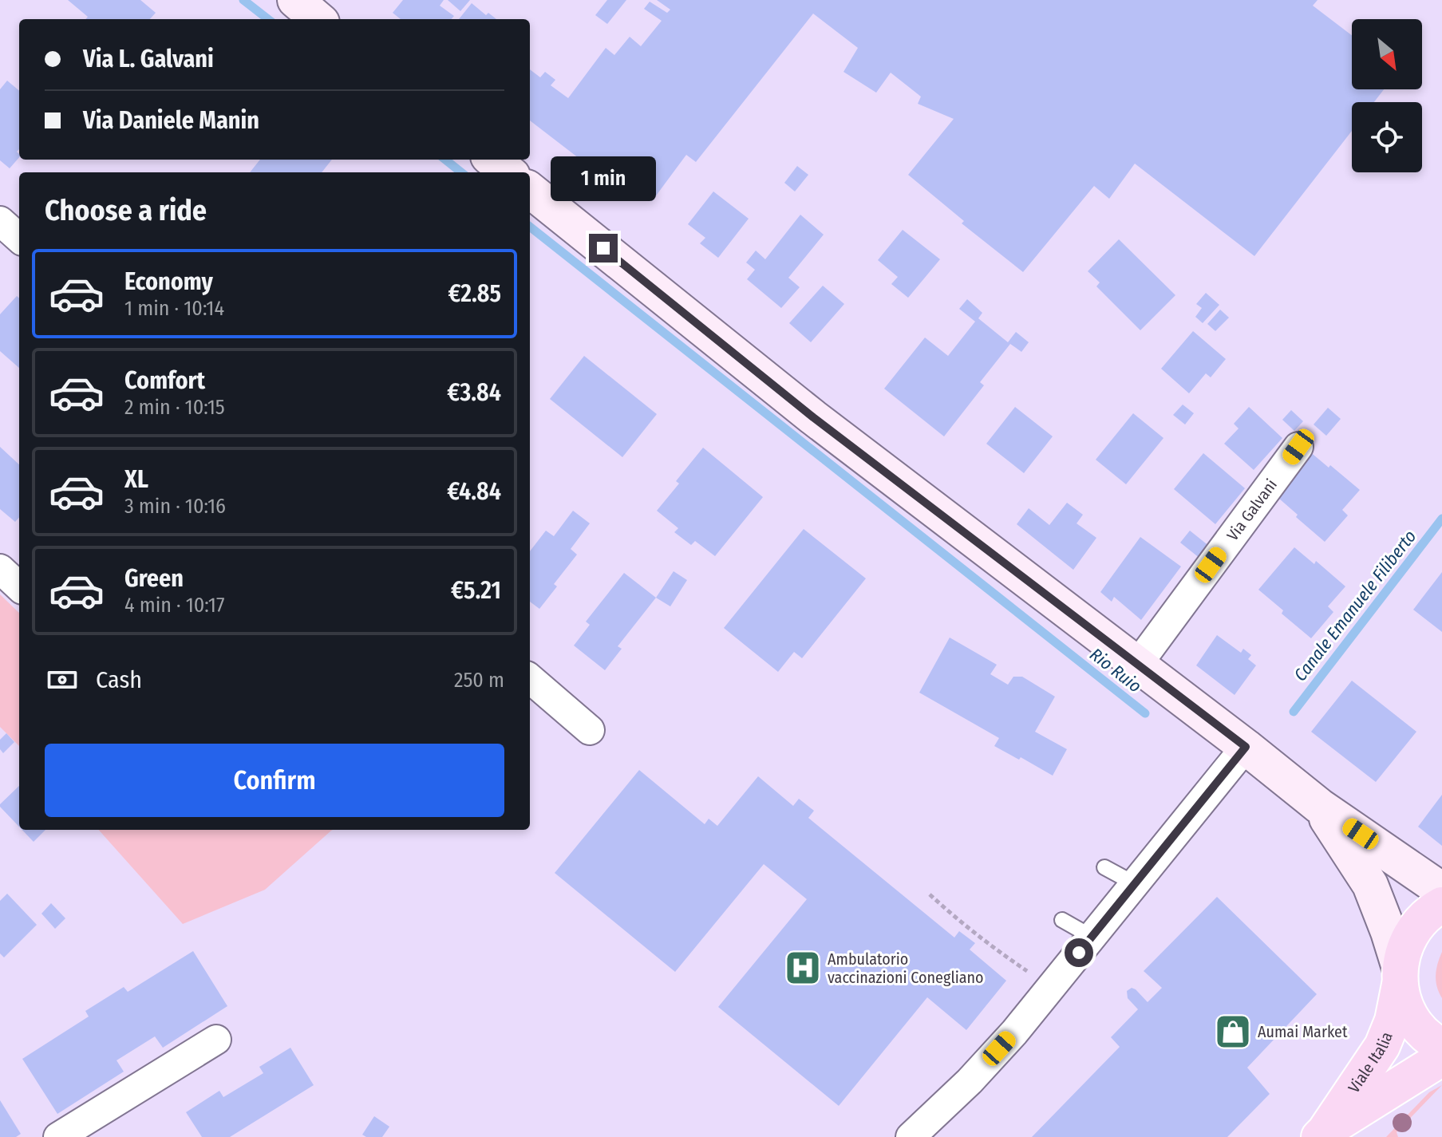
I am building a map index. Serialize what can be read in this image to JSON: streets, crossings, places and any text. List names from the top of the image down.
{
  "streets": {
    "main road": ["Viale Italia"],
    "street": ["Via Galvani"]
  },
  "water": ["Canale Emanuele Filiberto", "Rio Ruio"],
  "places": {
    "hospital": ["Ambulatorio vaccinazioni Conegliano"],
    "shop": ["Aumai Market"]
  },
  "north": "bottom right",
  "page": {
    "banner": ["Via L. Galvani", "Via Daniele Manin"],
    "bubble": "1 min",
    "heading": "Choose a ride",
    "list": [
      {
        "name": "Economy",
        "note": "1 min · 10:14",
        "value": "€2.85"
      },
      {
        "name": "Comfort",
        "note": "2 min · 10:15",
        "value": "€3.84"
      },
      {
        "name": "XL",
        "note": "3 min · 10:16",
        "value": "€4.84"
      },
      {
        "name": "Green",
        "note": "4 min · 10:17",
        "value": "€5.21"
      }
    ],
    "pay": ["Cash", "250 m"],
    "buttons": "Confirm"
  }
}
